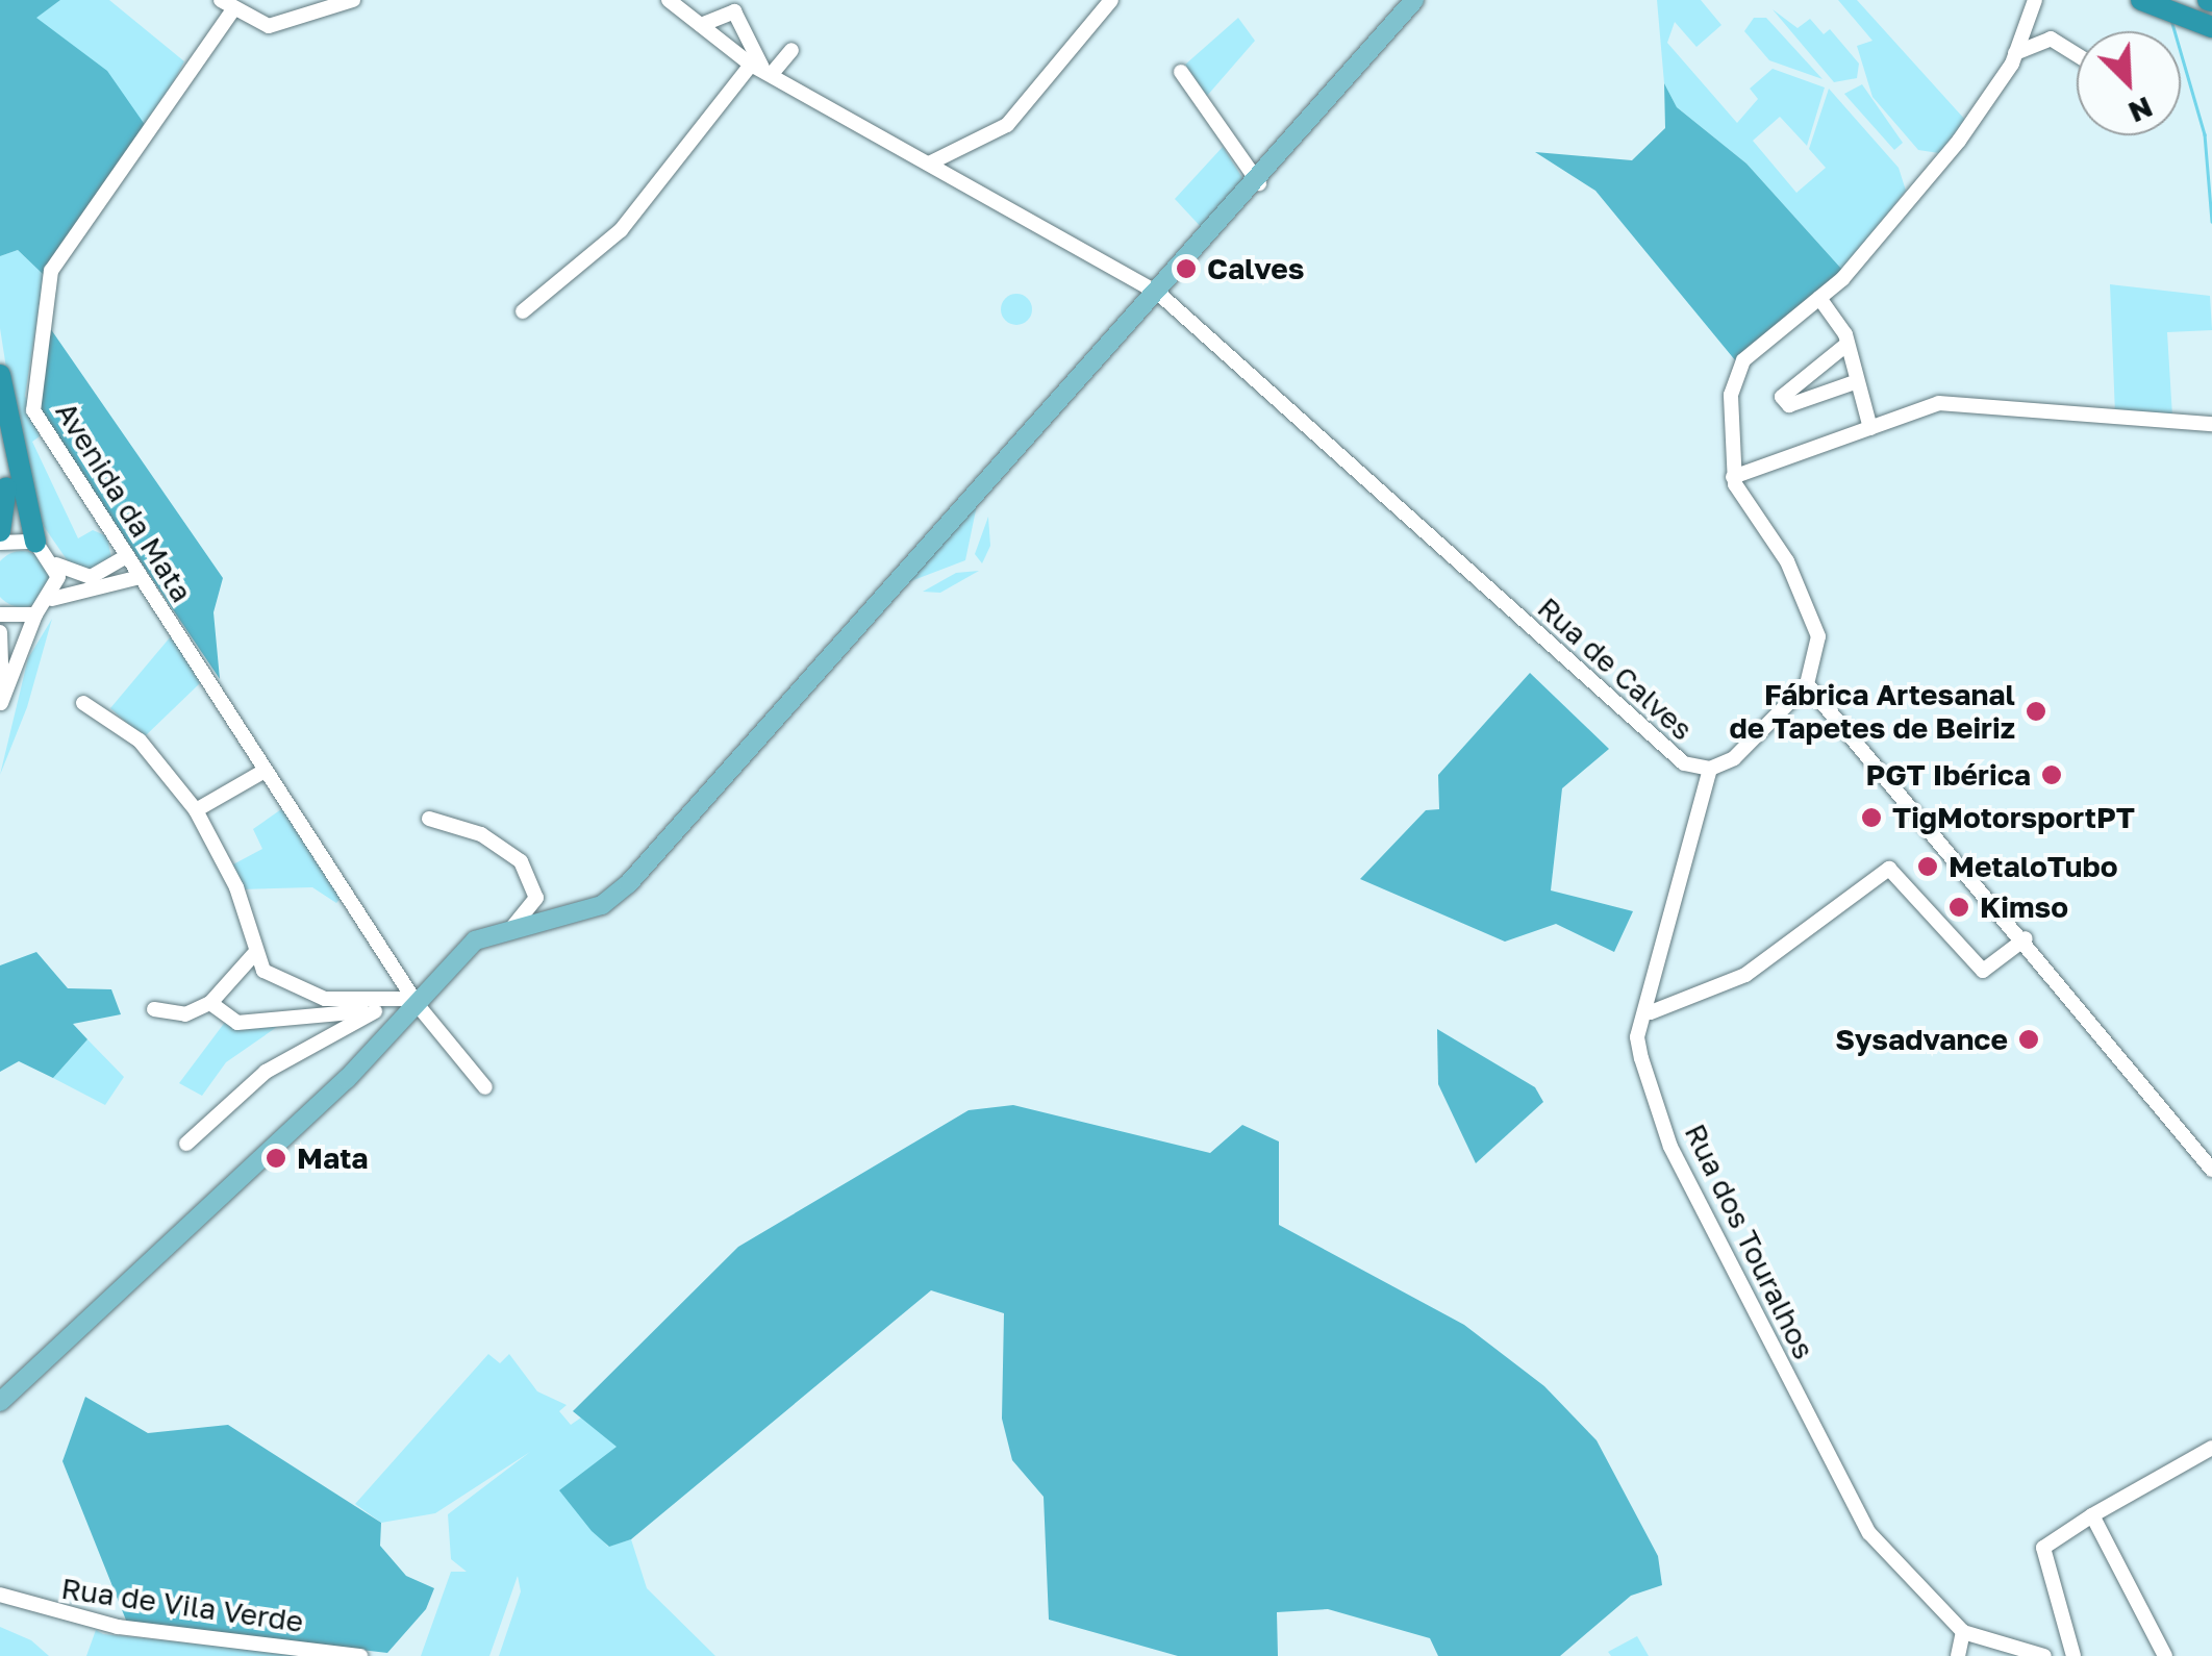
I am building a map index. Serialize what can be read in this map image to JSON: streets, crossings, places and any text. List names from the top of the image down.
{
  "streets": {
    "street": [
      "Avenida da Mata",
      "Rua de Calves",
      "Rua dos Touralhos",
      "Rua de Vila Verde"
    ]
  },
  "crossings": [
    ["Rua de Calves", "Rua dos Touralhos"]
  ],
  "places": [
    "Calves",
    "Fábrica Artesanal de Tapetes de Beiriz",
    "PGT Ibérica",
    "TigMotorsportPT",
    "MetaloTubo",
    "Kimso",
    "Sysadvance",
    "Mata"
  ],
  "north": "bottom right"
}
